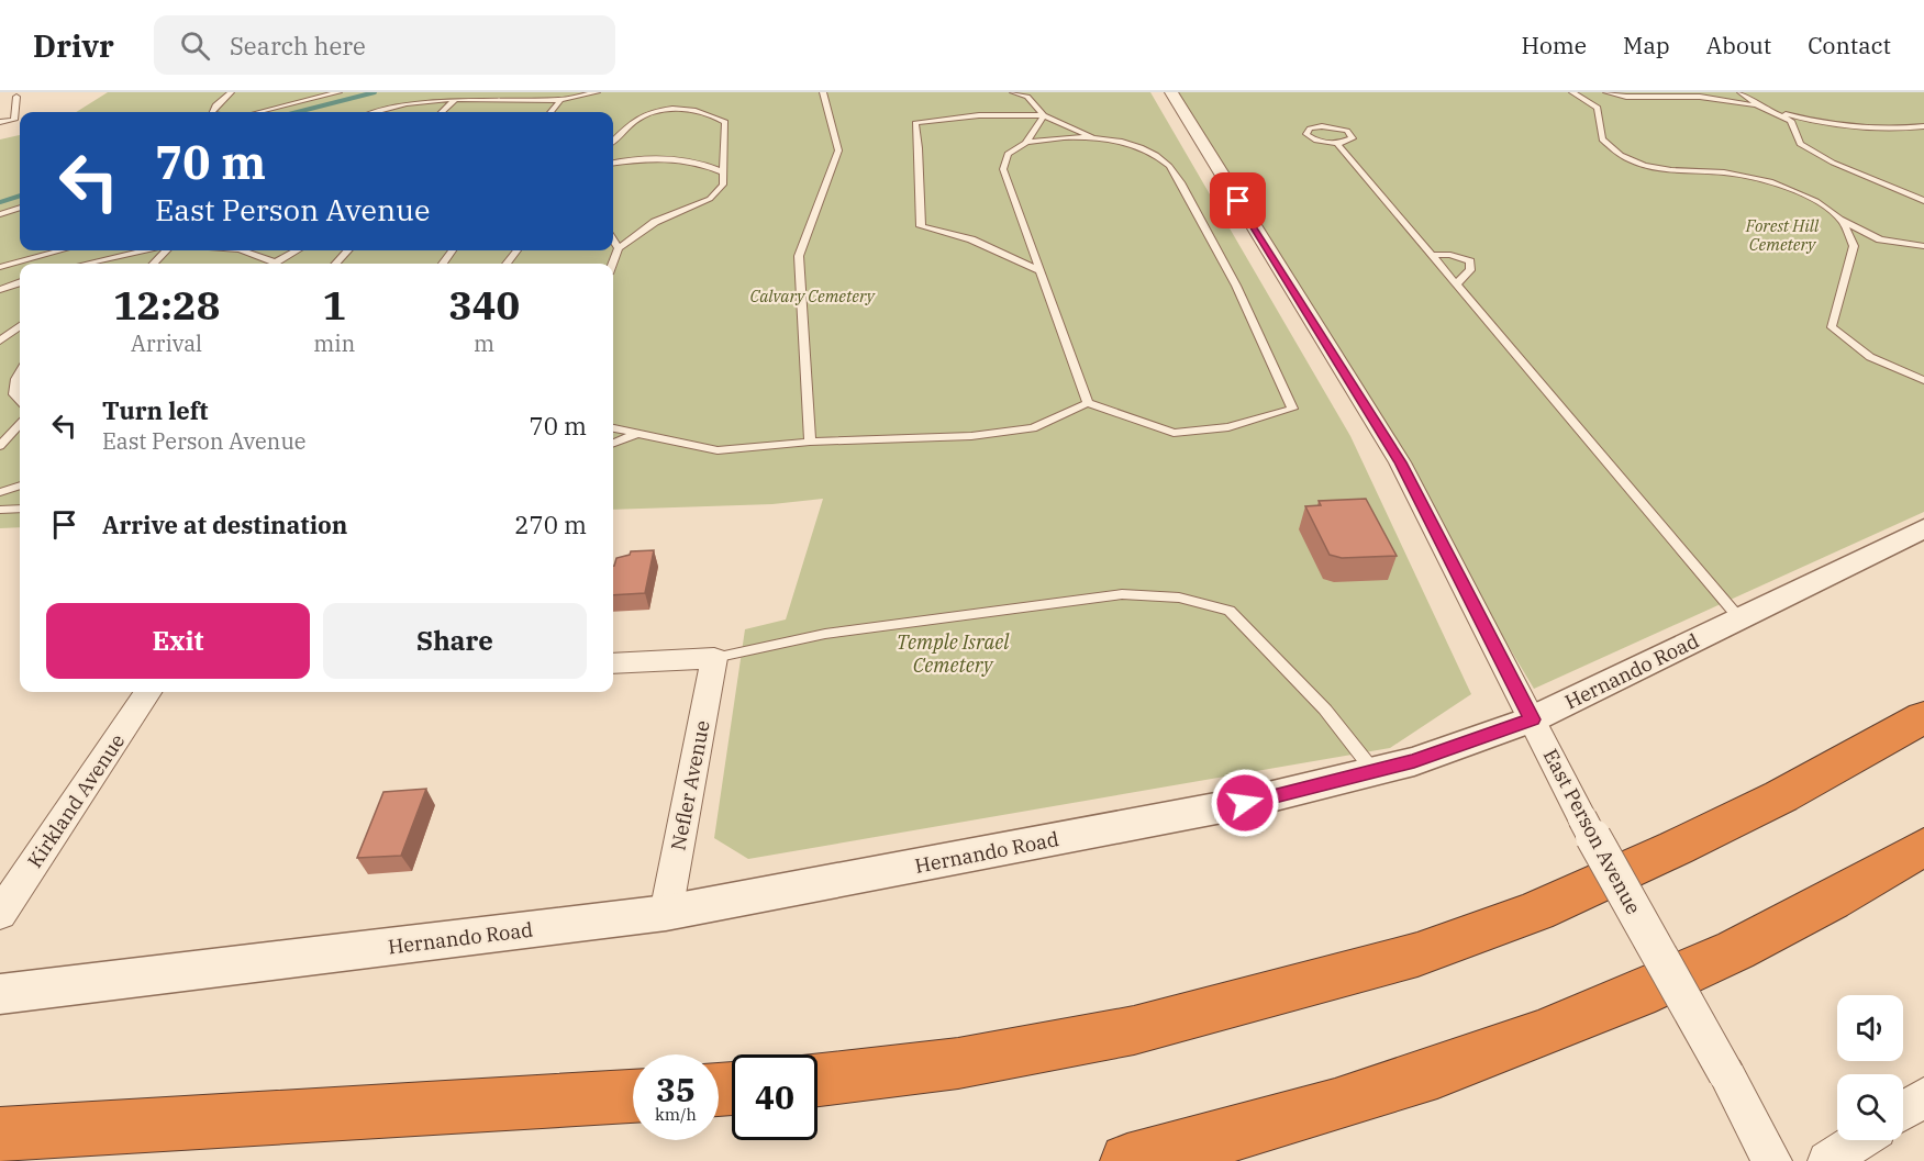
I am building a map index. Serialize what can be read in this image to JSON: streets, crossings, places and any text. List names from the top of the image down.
{
  "streets": {
    "street": [
      "Hernando Road",
      "Nefler Avenue",
      "Kirkland Avenue",
      "East Person Avenue"
    ]
  },
  "crossings": [
    ["Hernando Road", "Nefler Avenue"],
    ["Hernando Road", "East Person Avenue"]
  ],
  "parks": ["Forest Hill Cemetery", "Calvary Cemetery", "Temple Israel Cemetery"],
  "page": {
    "header": "Drivr",
    "search": "Search here",
    "nav": [
      "Home",
      "Map",
      "About",
      "Contact"
    ],
    "turn": ["70 m", "East Person Avenue"],
    "eta": [
      "12:28",
      "Arrival",
      "1",
      "min",
      "340",
      "m"
    ],
    "list": [
      {
        "name": "Turn left",
        "note": "East Person Avenue",
        "value": "70 m"
      },
      {
        "name": "Arrive at destination",
        "value": "270 m"
      }
    ],
    "buttons": ["Exit", "Share"],
    "speed": "35 km/h",
    "limit": "40"
  }
}
